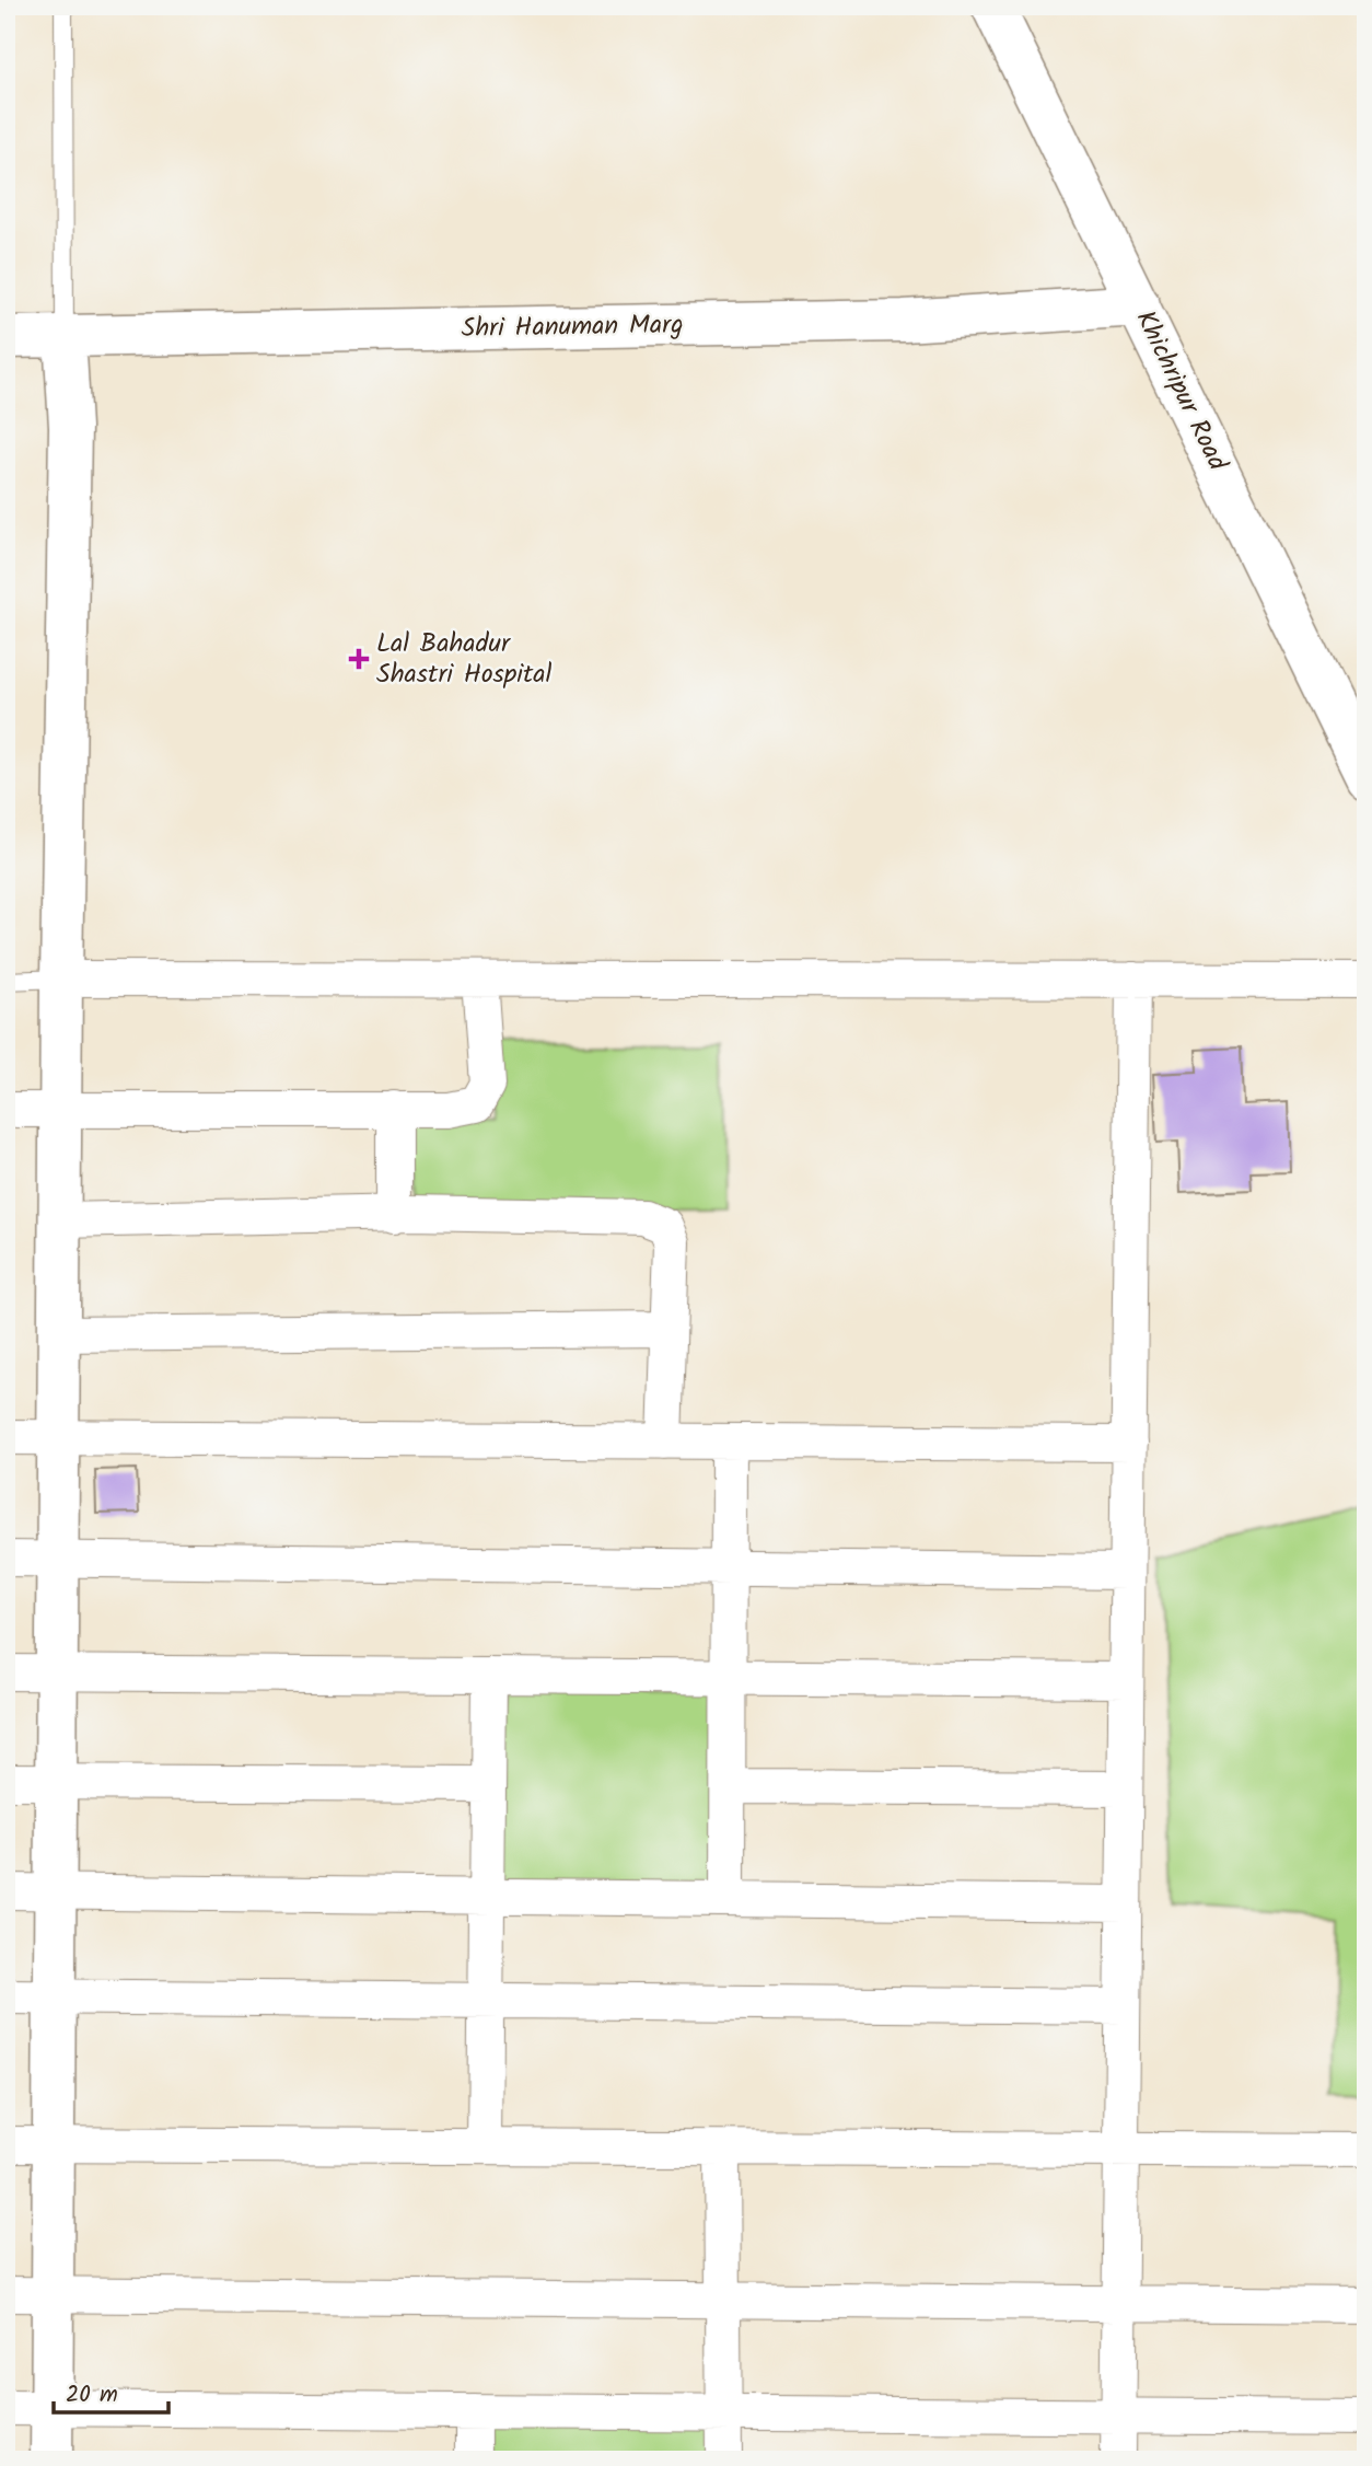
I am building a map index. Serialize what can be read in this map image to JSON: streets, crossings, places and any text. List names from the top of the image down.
{
  "streets": {
    "street": ["Shri Hanuman Marg", "Khichripur Road"]
  },
  "crossings": [
    ["Shri Hanuman Marg", "Khichripur Road"]
  ],
  "places": {
    "health": ["Lal Bahadur Shastri Hospital"]
  },
  "scale_bar": "20 m"
}
